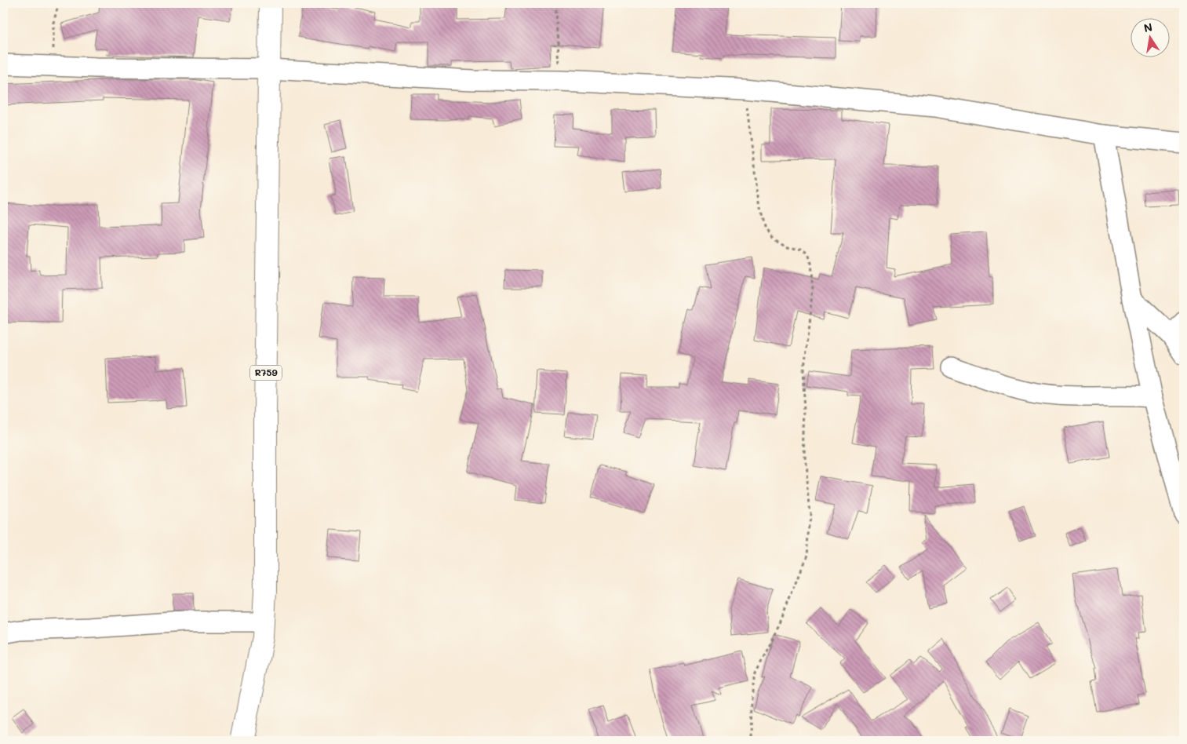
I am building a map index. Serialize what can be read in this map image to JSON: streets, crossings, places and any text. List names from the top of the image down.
{
  "streets": {
    "main road": ["R759"]
  },
  "north": "top"
}
